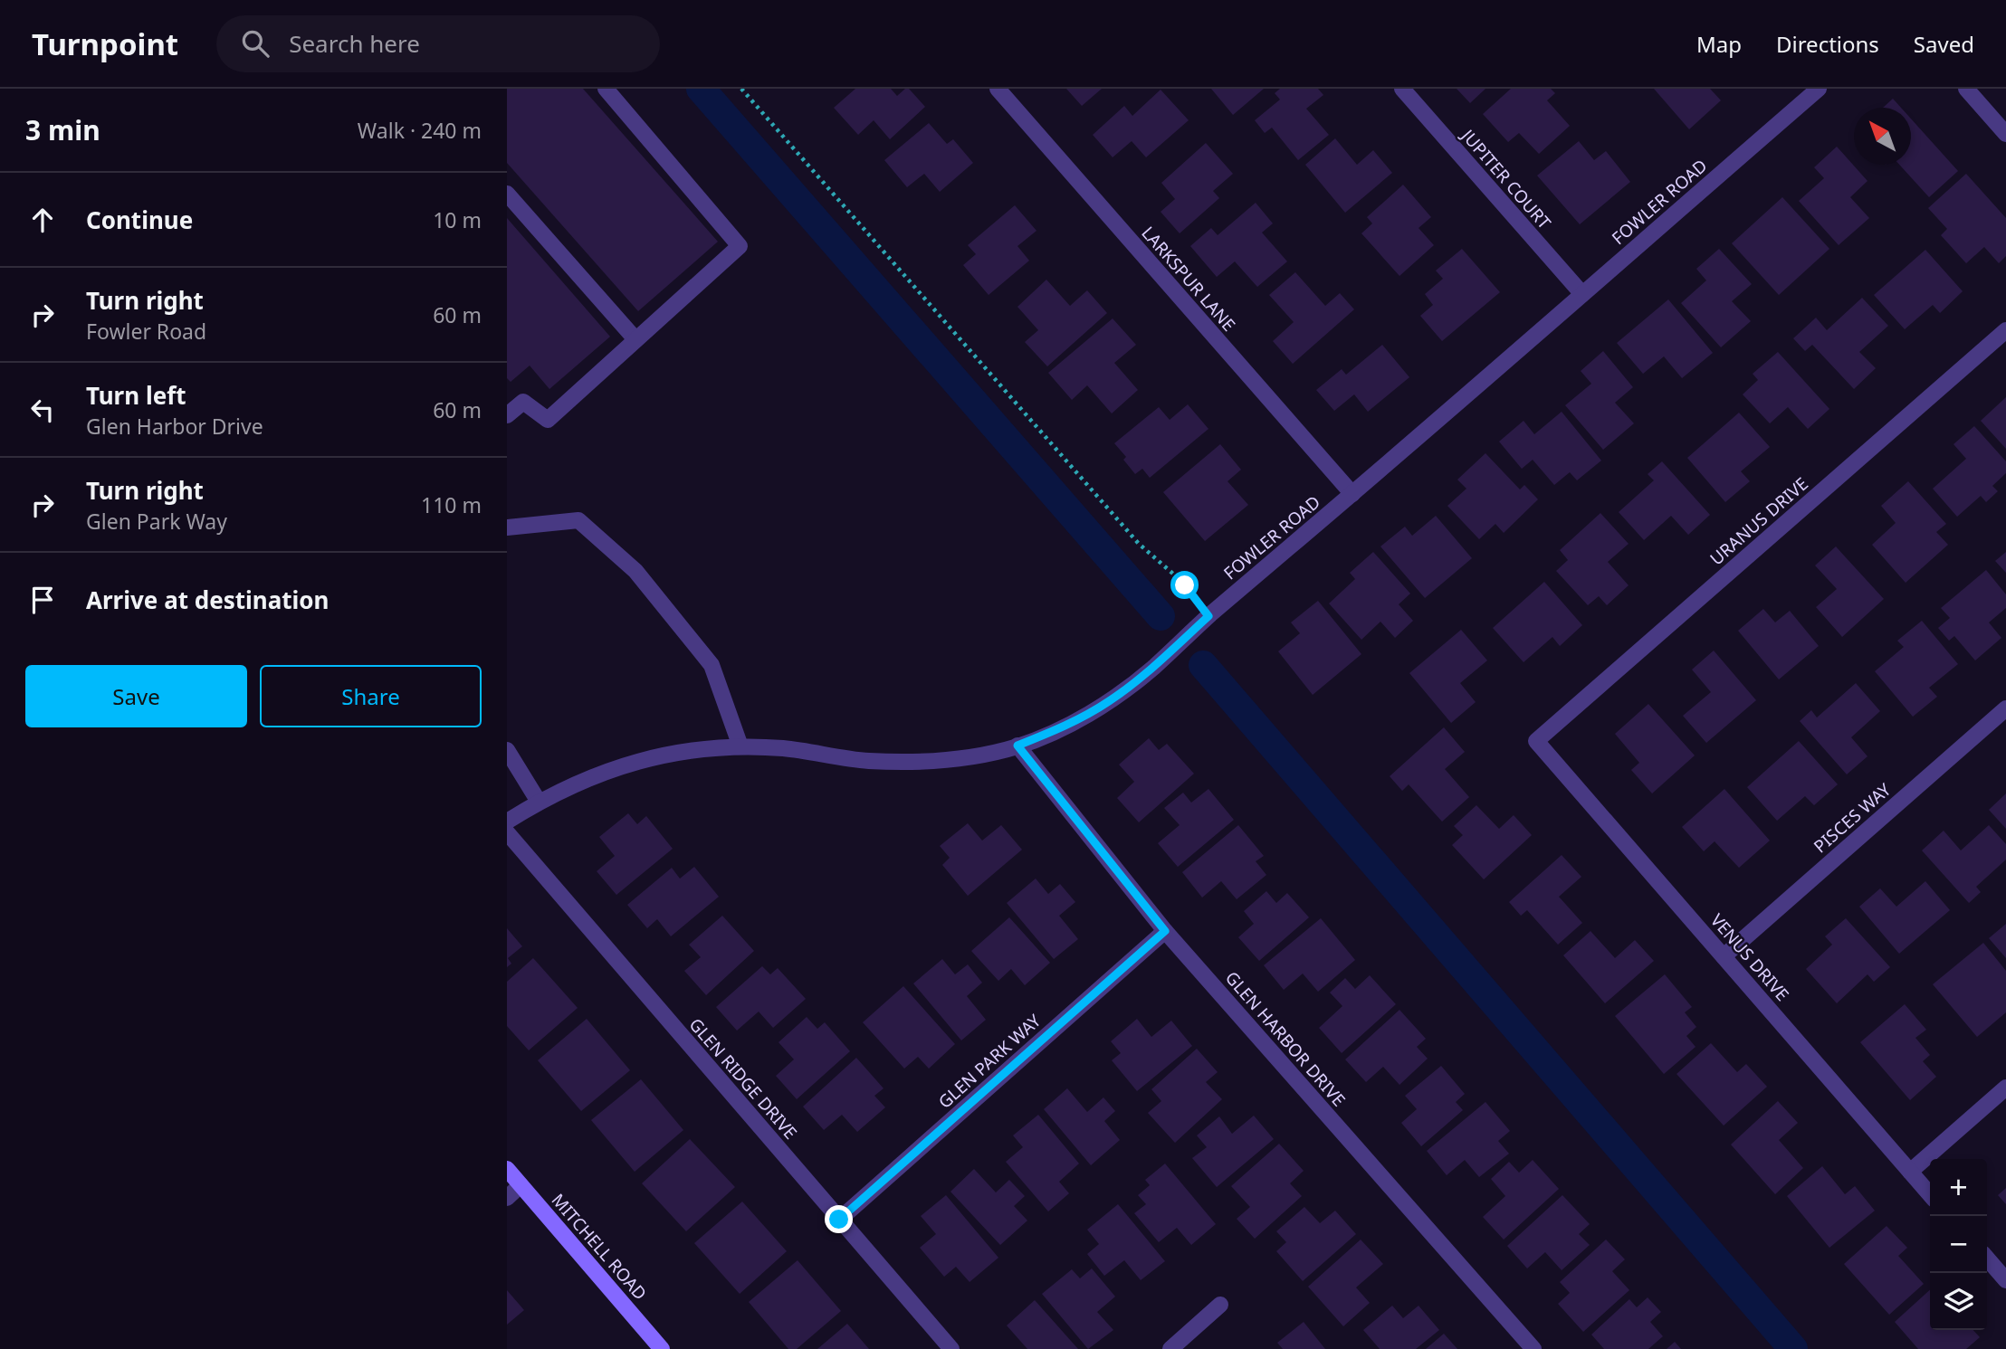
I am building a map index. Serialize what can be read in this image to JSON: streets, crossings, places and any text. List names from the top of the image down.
{
  "streets": {
    "main road": ["MITCHELL ROAD"],
    "street": [
      "JUPITER COURT",
      "FOWLER ROAD",
      "LARKSPUR LANE",
      "URANUS DRIVE",
      "PISCES WAY",
      "VENUS DRIVE",
      "GLEN HARBOR DRIVE",
      "GLEN PARK WAY",
      "GLEN RIDGE DRIVE"
    ]
  },
  "crossings": [
    ["JUPITER COURT", "FOWLER ROAD"],
    ["FOWLER ROAD", "LARKSPUR LANE"],
    ["FOWLER ROAD", "GLEN HARBOR DRIVE"],
    ["URANUS DRIVE", "VENUS DRIVE"],
    ["PISCES WAY", "VENUS DRIVE"],
    ["GLEN HARBOR DRIVE", "GLEN PARK WAY"],
    ["GLEN PARK WAY", "GLEN RIDGE DRIVE"]
  ],
  "north": "top left",
  "page": {
    "header": "Turnpoint",
    "search": "Search here",
    "nav": ["Map", "Directions", "Saved"],
    "heading": ["3 min", "Walk · 240 m"],
    "list": [
      ["Continue", "10 m"],
      ["Turn right", "Fowler Road", "60 m"],
      ["Turn left", "Glen Harbor Drive", "60 m"],
      ["Turn right", "Glen Park Way", "110 m"],
      "Arrive at destination"
    ],
    "buttons": ["Save", "Share"],
    "map_buttons": ["+", "−"]
  }
}
